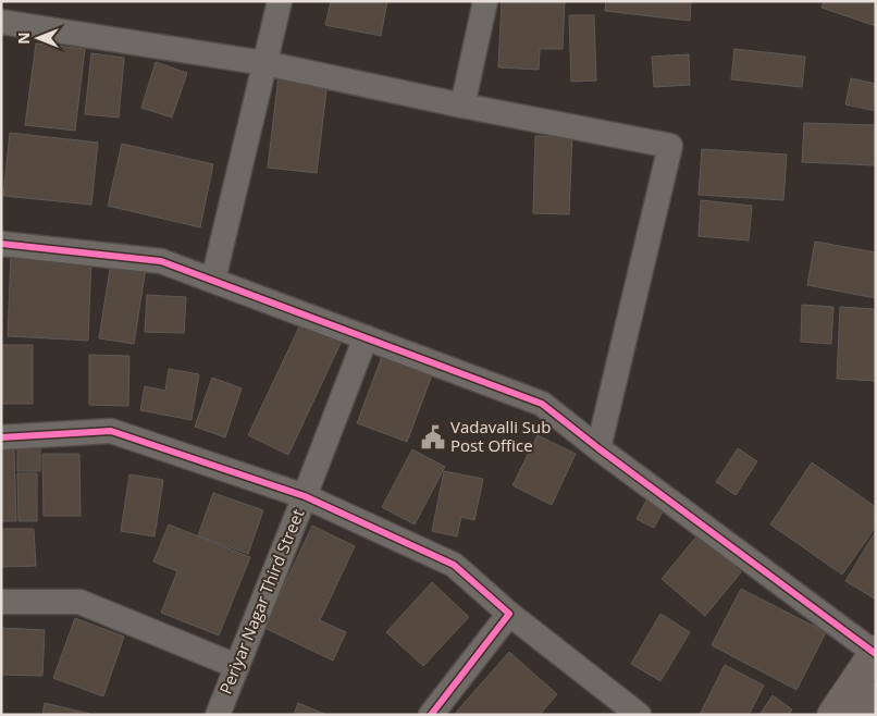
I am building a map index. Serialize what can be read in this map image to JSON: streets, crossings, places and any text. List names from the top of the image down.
{
  "streets": {
    "street": ["Periyar Nagar Third Street"]
  },
  "places": {
    "public building": ["Vadavalli Sub Post Office"]
  },
  "north": "left"
}
